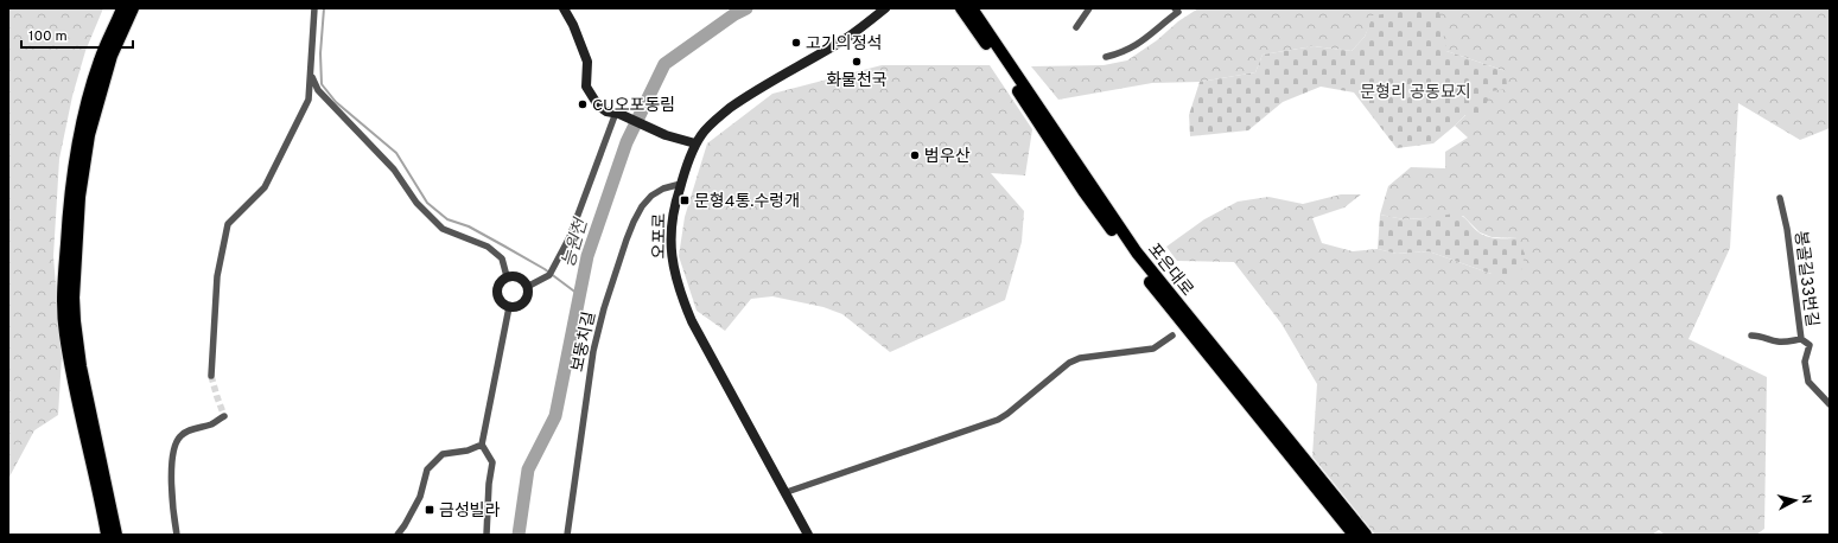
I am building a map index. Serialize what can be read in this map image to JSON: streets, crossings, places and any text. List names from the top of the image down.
{
  "streets": {
    "highway": ["포은대로"],
    "street": ["오포로", "봉골길33번길", "보뚱치길"]
  },
  "crossings": [
    ["오포로", "보뚱치길"]
  ],
  "water": ["능원천"],
  "parks": ["문형리 공동묘지"],
  "places": {
    "other": [
      "고기의정석",
      "화물천국",
      "CU오포동림",
      "범우산"
    ],
    "transit": ["문형4통.수렁개", "금성빌라"]
  },
  "scale_bar": "100 m",
  "north": "right"
}
